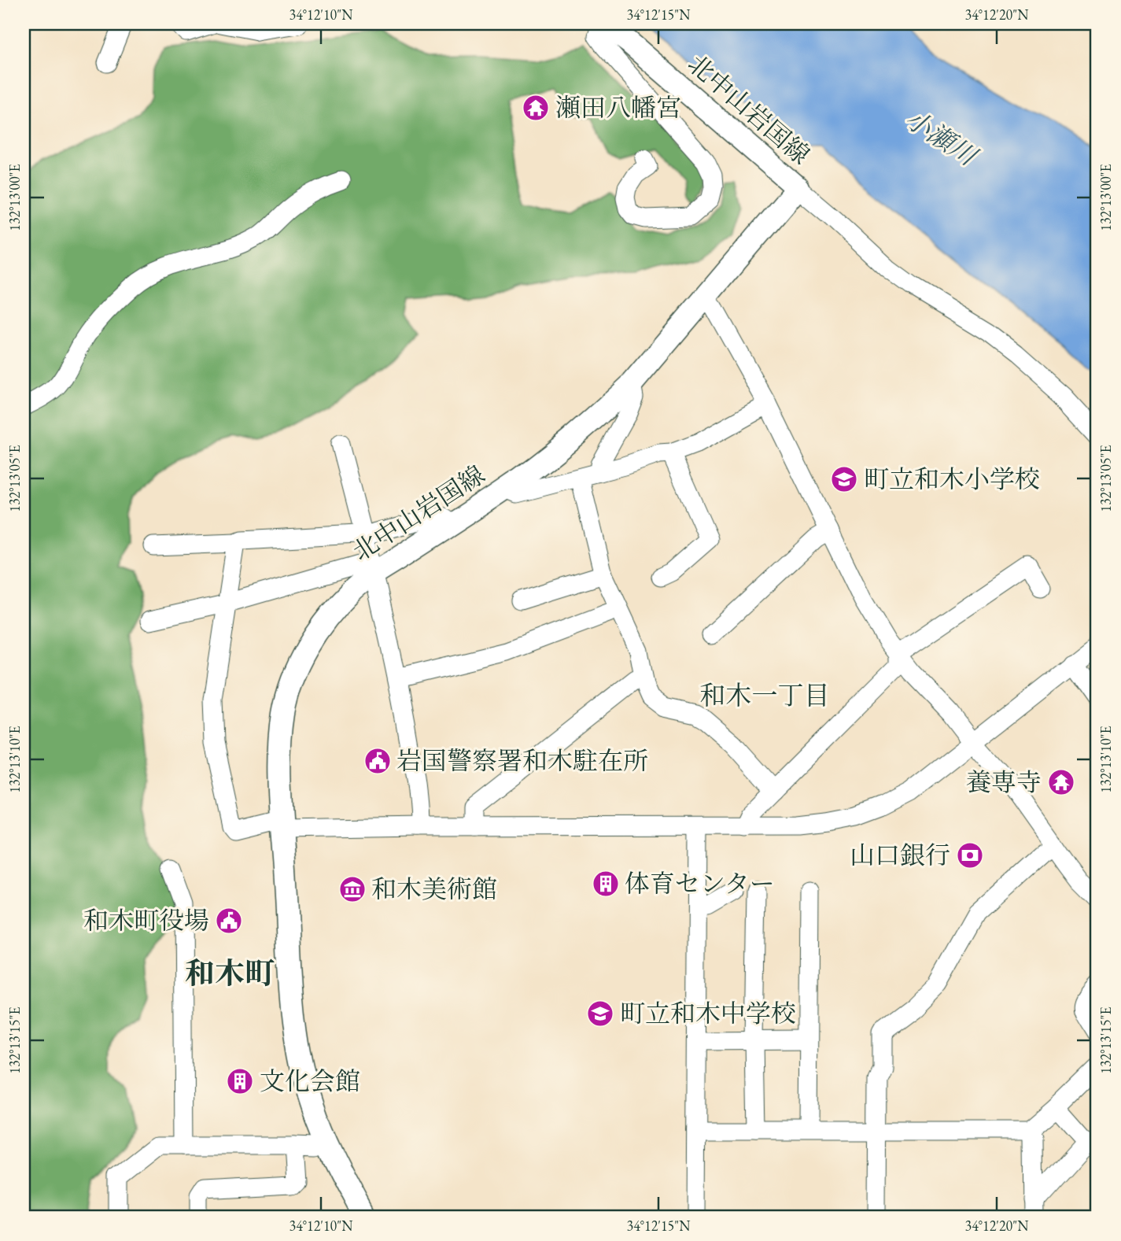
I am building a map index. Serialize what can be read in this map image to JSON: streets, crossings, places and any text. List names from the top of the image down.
{
  "streets": {
    "main road": ["北中山岩国線"]
  },
  "districts": ["和木一丁目", "和木町"],
  "water": ["小瀬川"],
  "places": {
    "temple": ["瀬田八幡宮", "養専寺"],
    "school or university": ["町立和木小学校", "町立和木中学校"],
    "public building": ["岩国警察署和木駐在所", "和木町役場"],
    "bank": ["山口銀行"],
    "building": ["体育センター", "文化会館"],
    "museum": ["和木美術館"]
  },
  "coordinates": [
    "34°12'10\"N",
    "34°12'15\"N",
    "34°12'20\"N",
    "132°13'00\"E",
    "132°13'05\"E",
    "132°13'10\"E",
    "132°13'15\"E"
  ]
}
